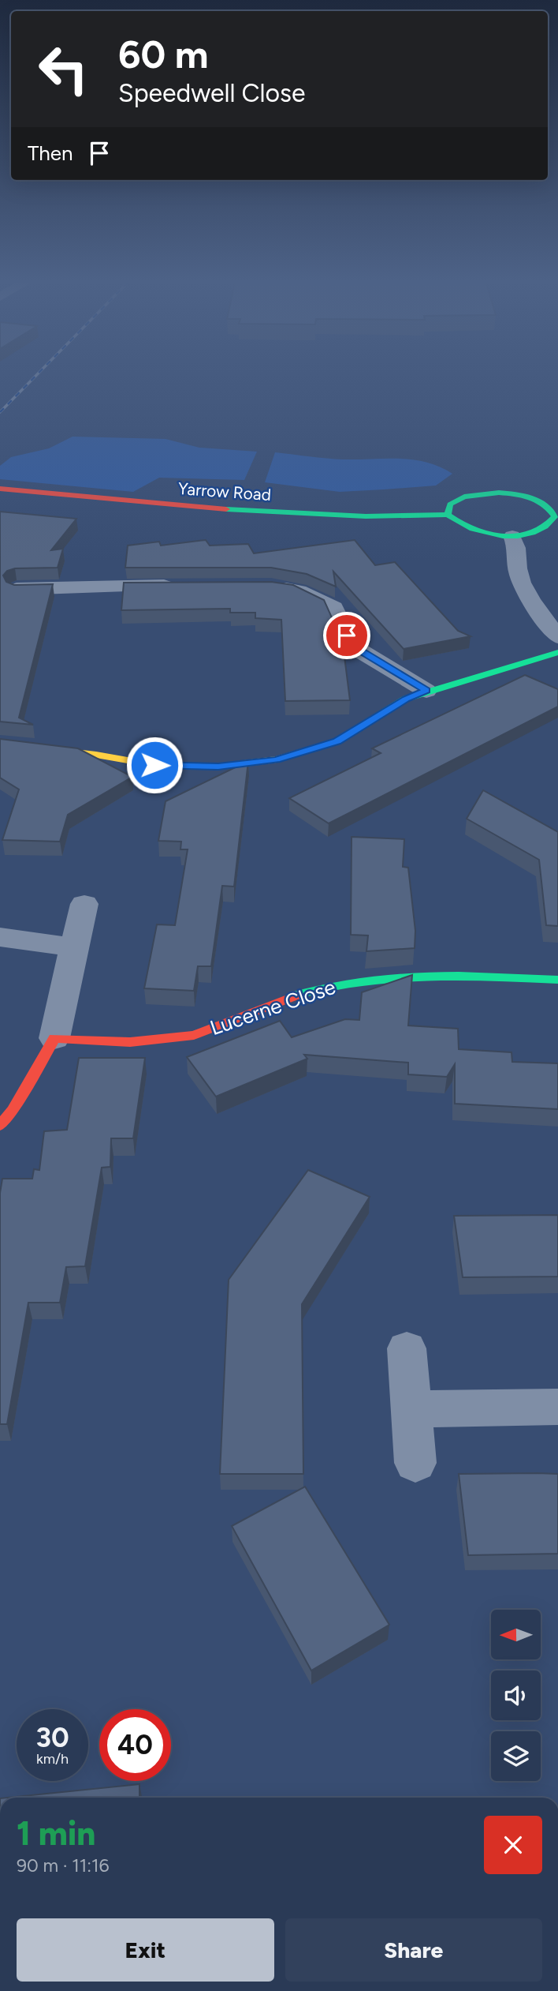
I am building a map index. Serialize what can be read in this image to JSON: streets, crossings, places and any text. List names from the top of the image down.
{
  "streets": {
    "street": ["Yarrow Road", "Lucerne Close"]
  },
  "north": "left",
  "page": {
    "turn": ["60 m", "Speedwell Close"],
    "then": "Then",
    "speed": "30 km/h",
    "limit": "40",
    "heading": ["1 min", "90 m · 11:16"],
    "buttons": ["Exit", "Share"]
  }
}
